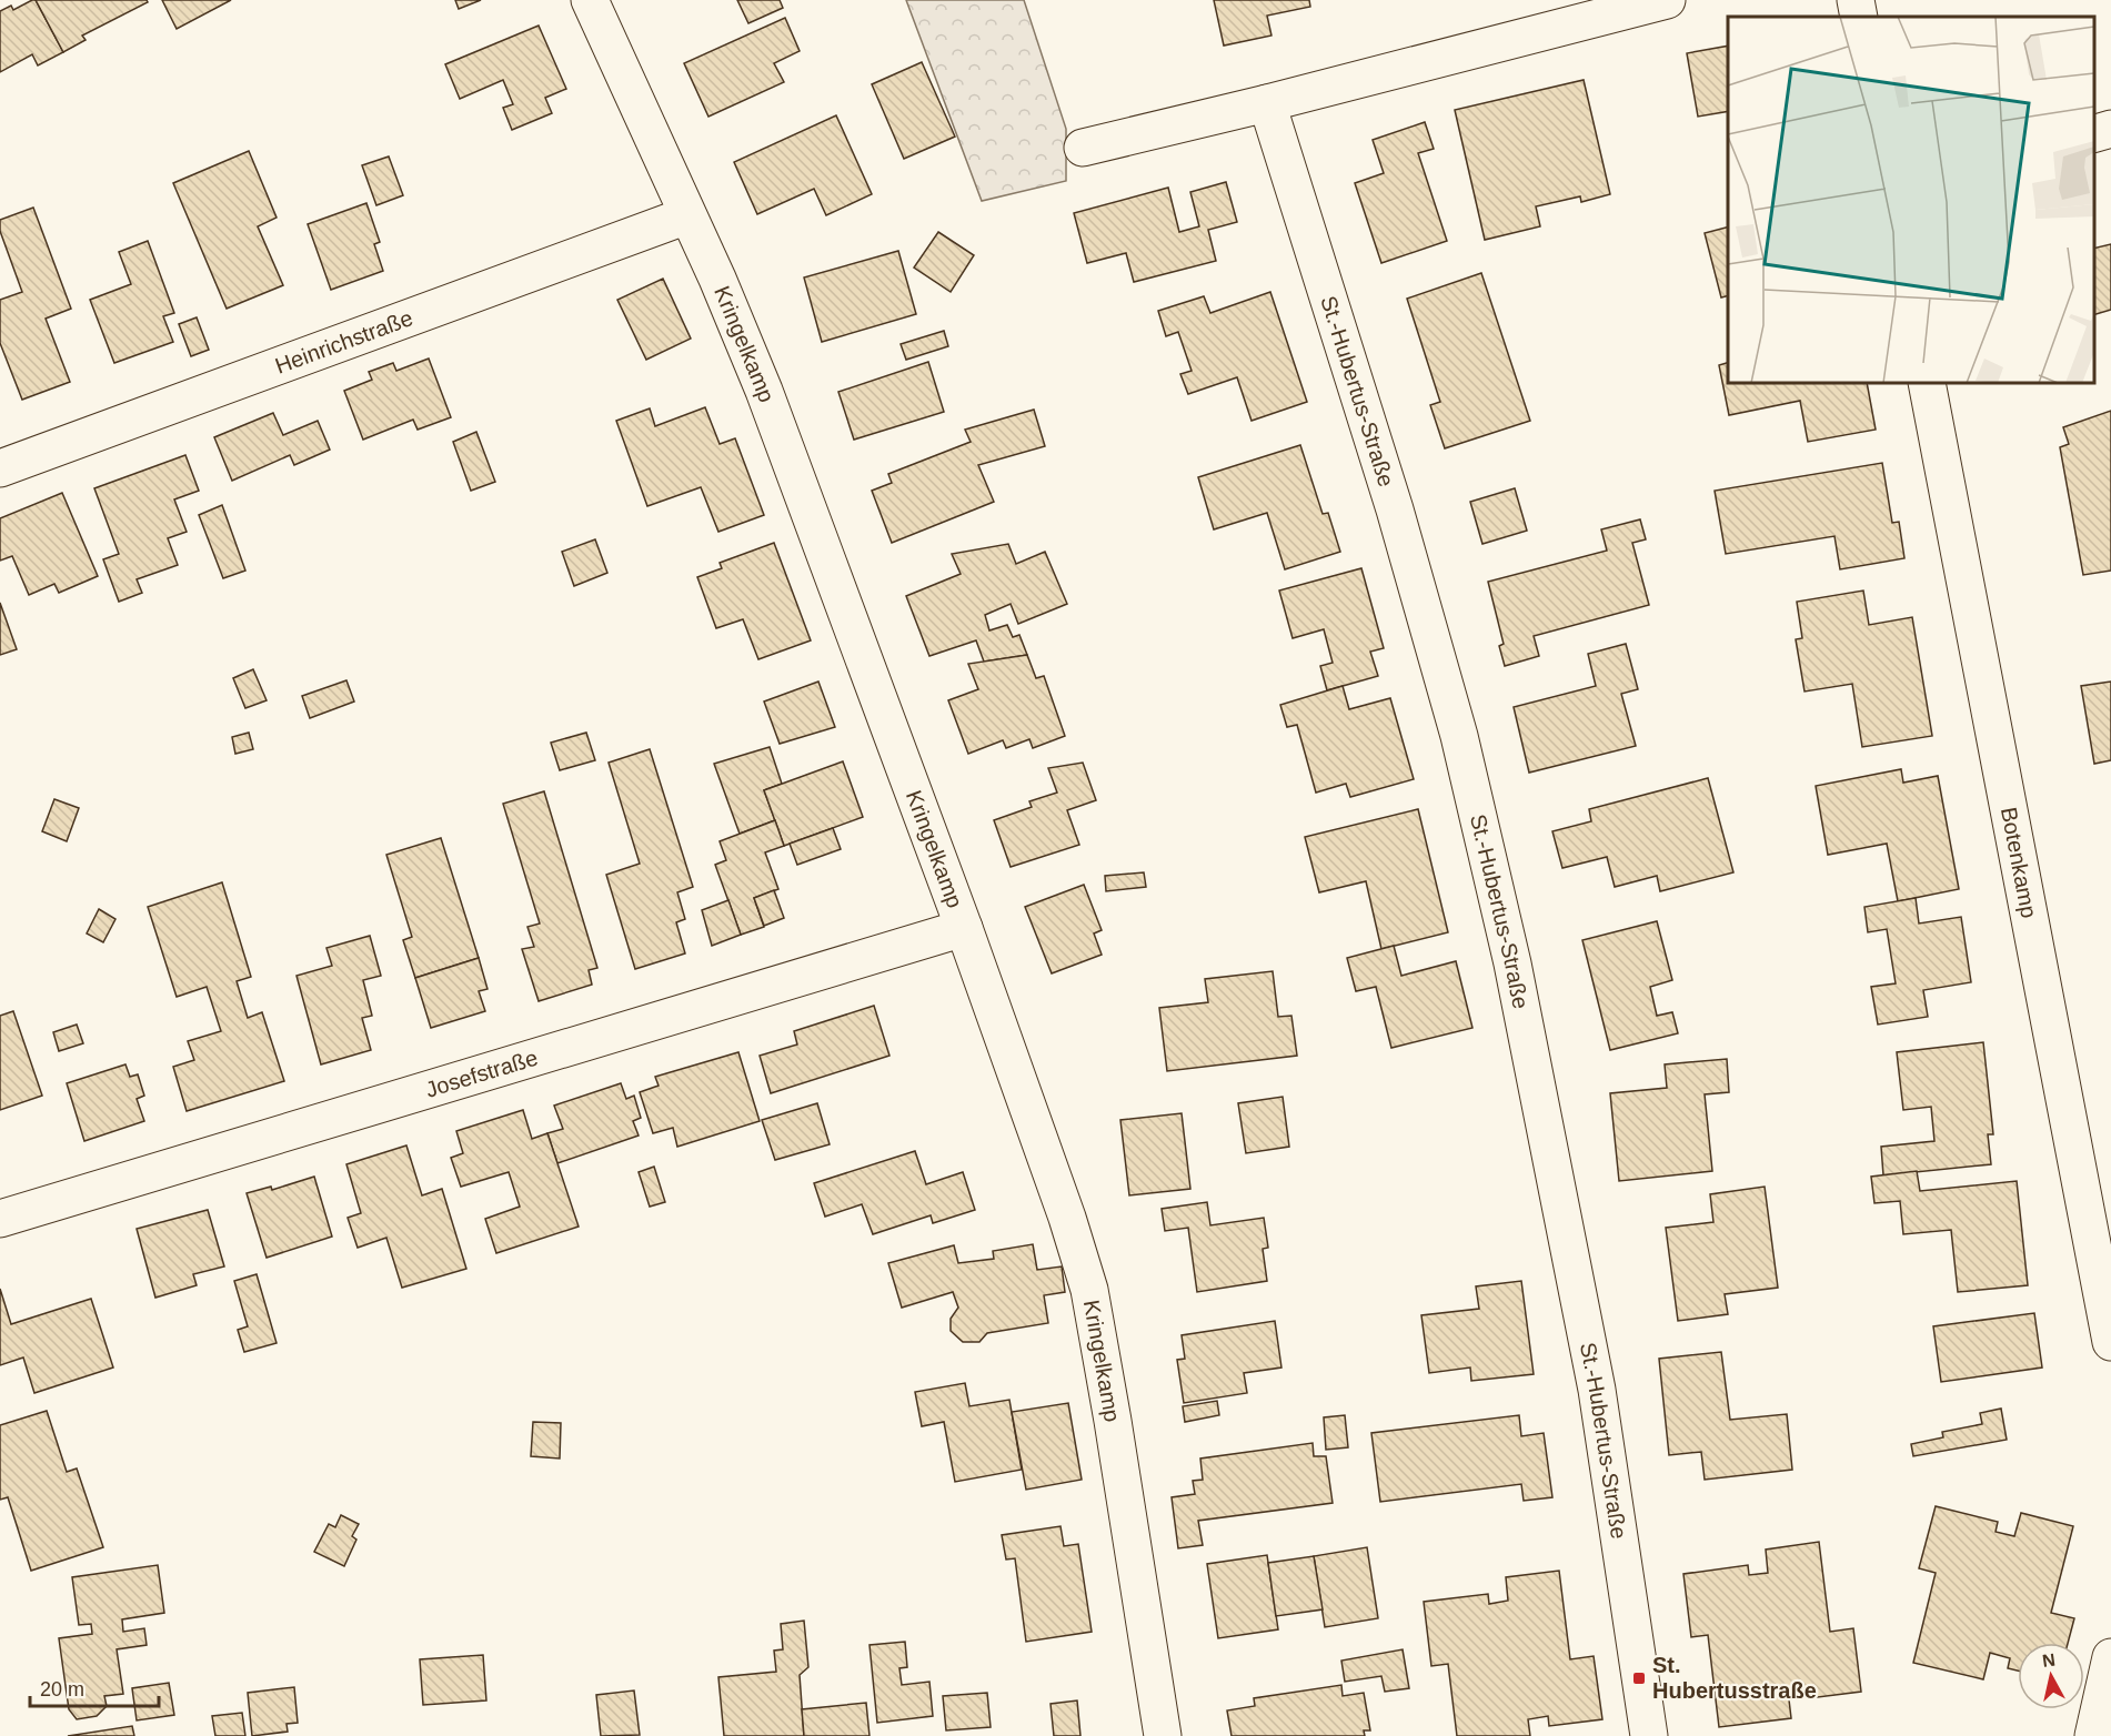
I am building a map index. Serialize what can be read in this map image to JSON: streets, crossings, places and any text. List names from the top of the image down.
{
  "streets": {
    "street": [
      "Heinrichstraße",
      "Kringelkamp",
      "St.-Hubertus-Straße",
      "Botenkamp",
      "Josefstraße"
    ]
  },
  "crossings": [
    ["Heinrichstraße", "Kringelkamp"],
    ["Kringelkamp", "Josefstraße"]
  ],
  "places": {
    "transit": ["St. Hubertusstraße"]
  },
  "scale_bar": "20 m",
  "north": "top"
}
